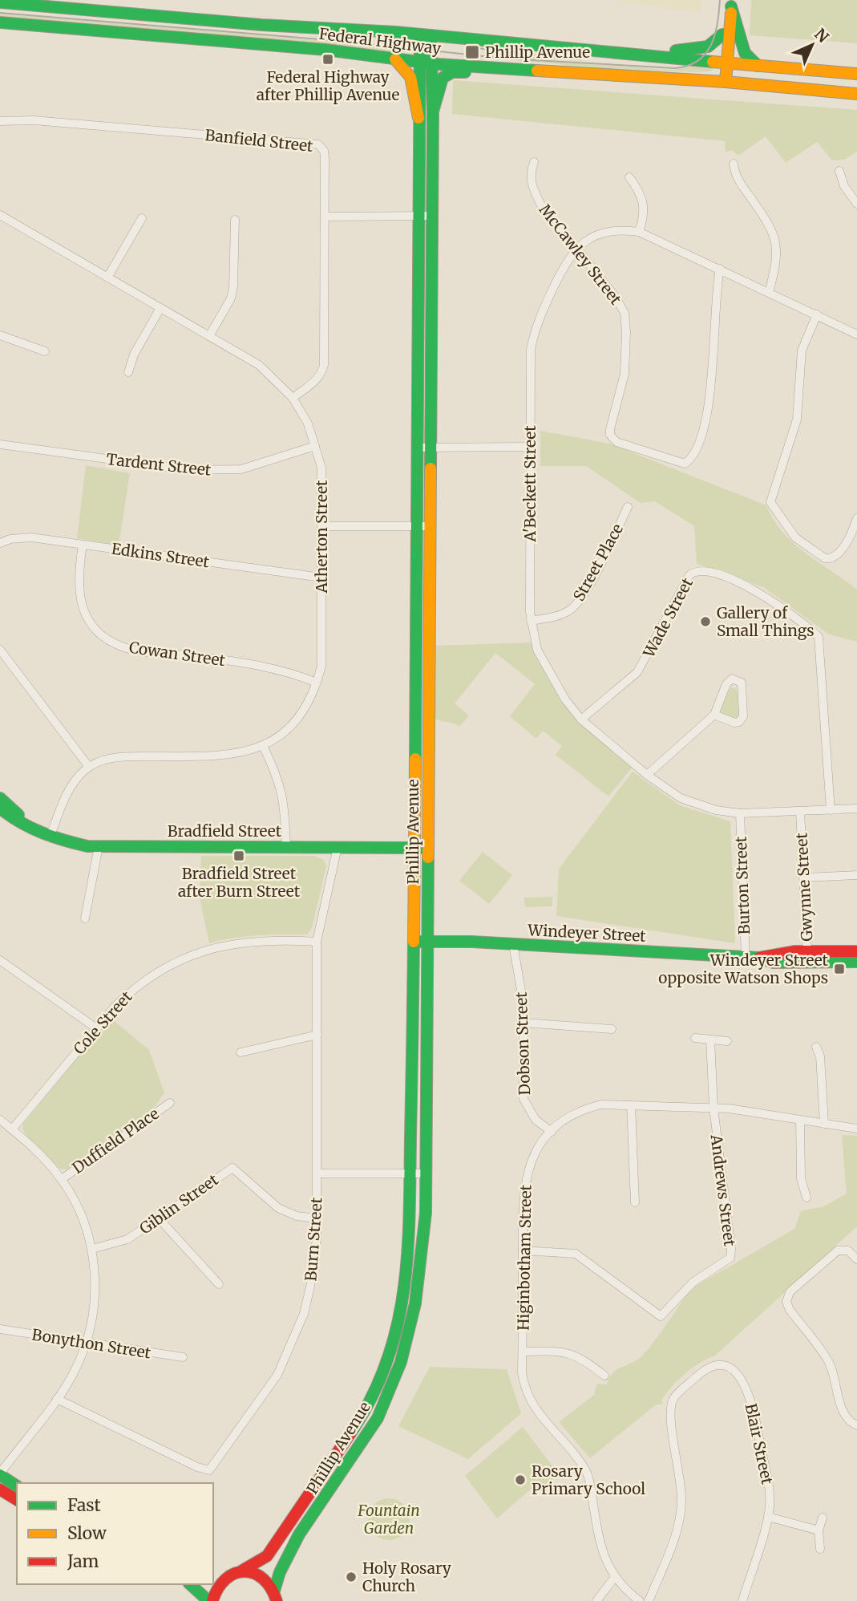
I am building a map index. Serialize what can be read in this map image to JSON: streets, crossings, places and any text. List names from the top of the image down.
{
  "streets": {
    "main road": [
      "Federal Highway",
      "Bradfield Street",
      "Phillip Avenue",
      "Windeyer Street"
    ],
    "street": [
      "Banfield Street",
      "McCawley Street",
      "Tardent Street",
      "A'Beckett Street",
      "Atherton Street",
      "Edkins Street",
      "Street Place",
      "Wade Street",
      "Cowan Street",
      "Burton Street",
      "Gwynne Street",
      "Cole Street",
      "Dobson Street",
      "Duffield Place",
      "Andrews Street",
      "Giblin Street",
      "Burn Street",
      "Higinbotham Street",
      "Bonython Street",
      "Blair Street"
    ]
  },
  "crossings": [
    ["Federal Highway", "Phillip Avenue"],
    ["Banfield Street", "Atherton Street"],
    ["McCawley Street", "A'Beckett Street"],
    ["Tardent Street", "Atherton Street"],
    ["A'Beckett Street", "Street Place"],
    ["A'Beckett Street", "Wade Street"],
    ["A'Beckett Street", "Burton Street"],
    ["A'Beckett Street", "Gwynne Street"],
    ["Atherton Street", "Edkins Street"],
    ["Atherton Street", "Cowan Street"],
    ["Atherton Street", "Bradfield Street"],
    ["Edkins Street", "Cowan Street"],
    ["Bradfield Street", "Phillip Avenue"],
    ["Bradfield Street", "Burn Street"],
    ["Phillip Avenue", "Windeyer Street"],
    ["Burton Street", "Windeyer Street"],
    ["Gwynne Street", "Windeyer Street"],
    ["Windeyer Street", "Dobson Street"],
    ["Cole Street", "Burn Street"],
    ["Dobson Street", "Higinbotham Street"],
    ["Andrews Street", "Higinbotham Street"],
    ["Giblin Street", "Burn Street"]
  ],
  "parks": ["Fountain Garden"],
  "places": {
    "transit": [
      "Phillip Avenue",
      "Federal Highway after Phillip Avenue",
      "Bradfield Street after Burn Street",
      "Windeyer Street opposite Watson Shops"
    ],
    "other": ["Gallery of Small Things", "Rosary Primary School", "Holy Rosary Church"]
  },
  "legend": ["Fast", "Slow", "Jam"],
  "north": "top right"
}
